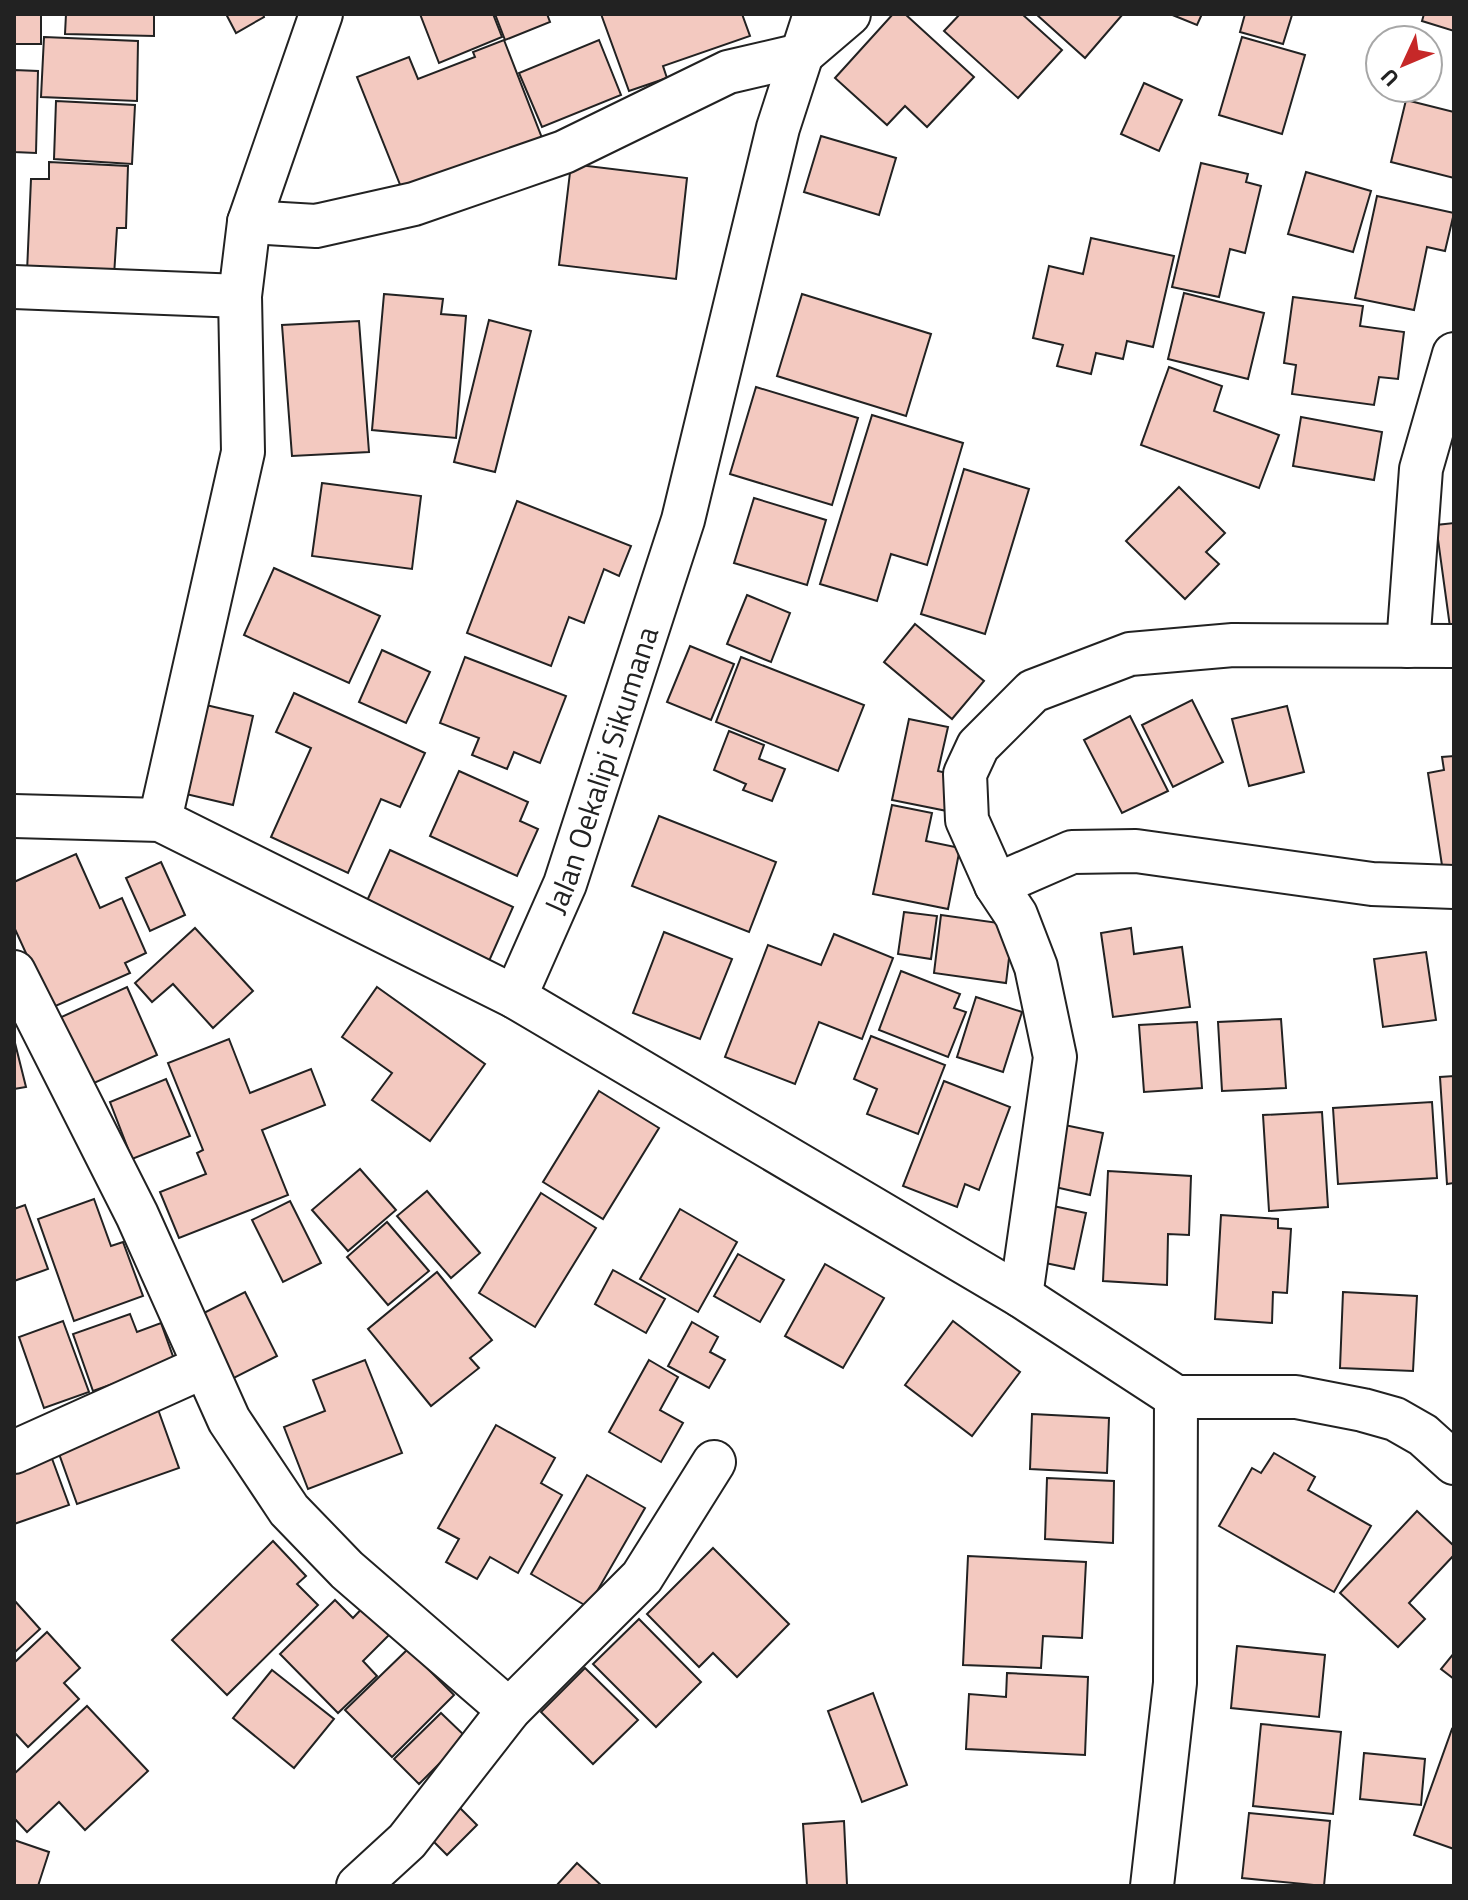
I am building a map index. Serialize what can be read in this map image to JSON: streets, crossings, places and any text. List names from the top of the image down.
{
  "streets": {
    "street": ["Jalan Oekalipi Sikumana"]
  },
  "north": "bottom left"
}
